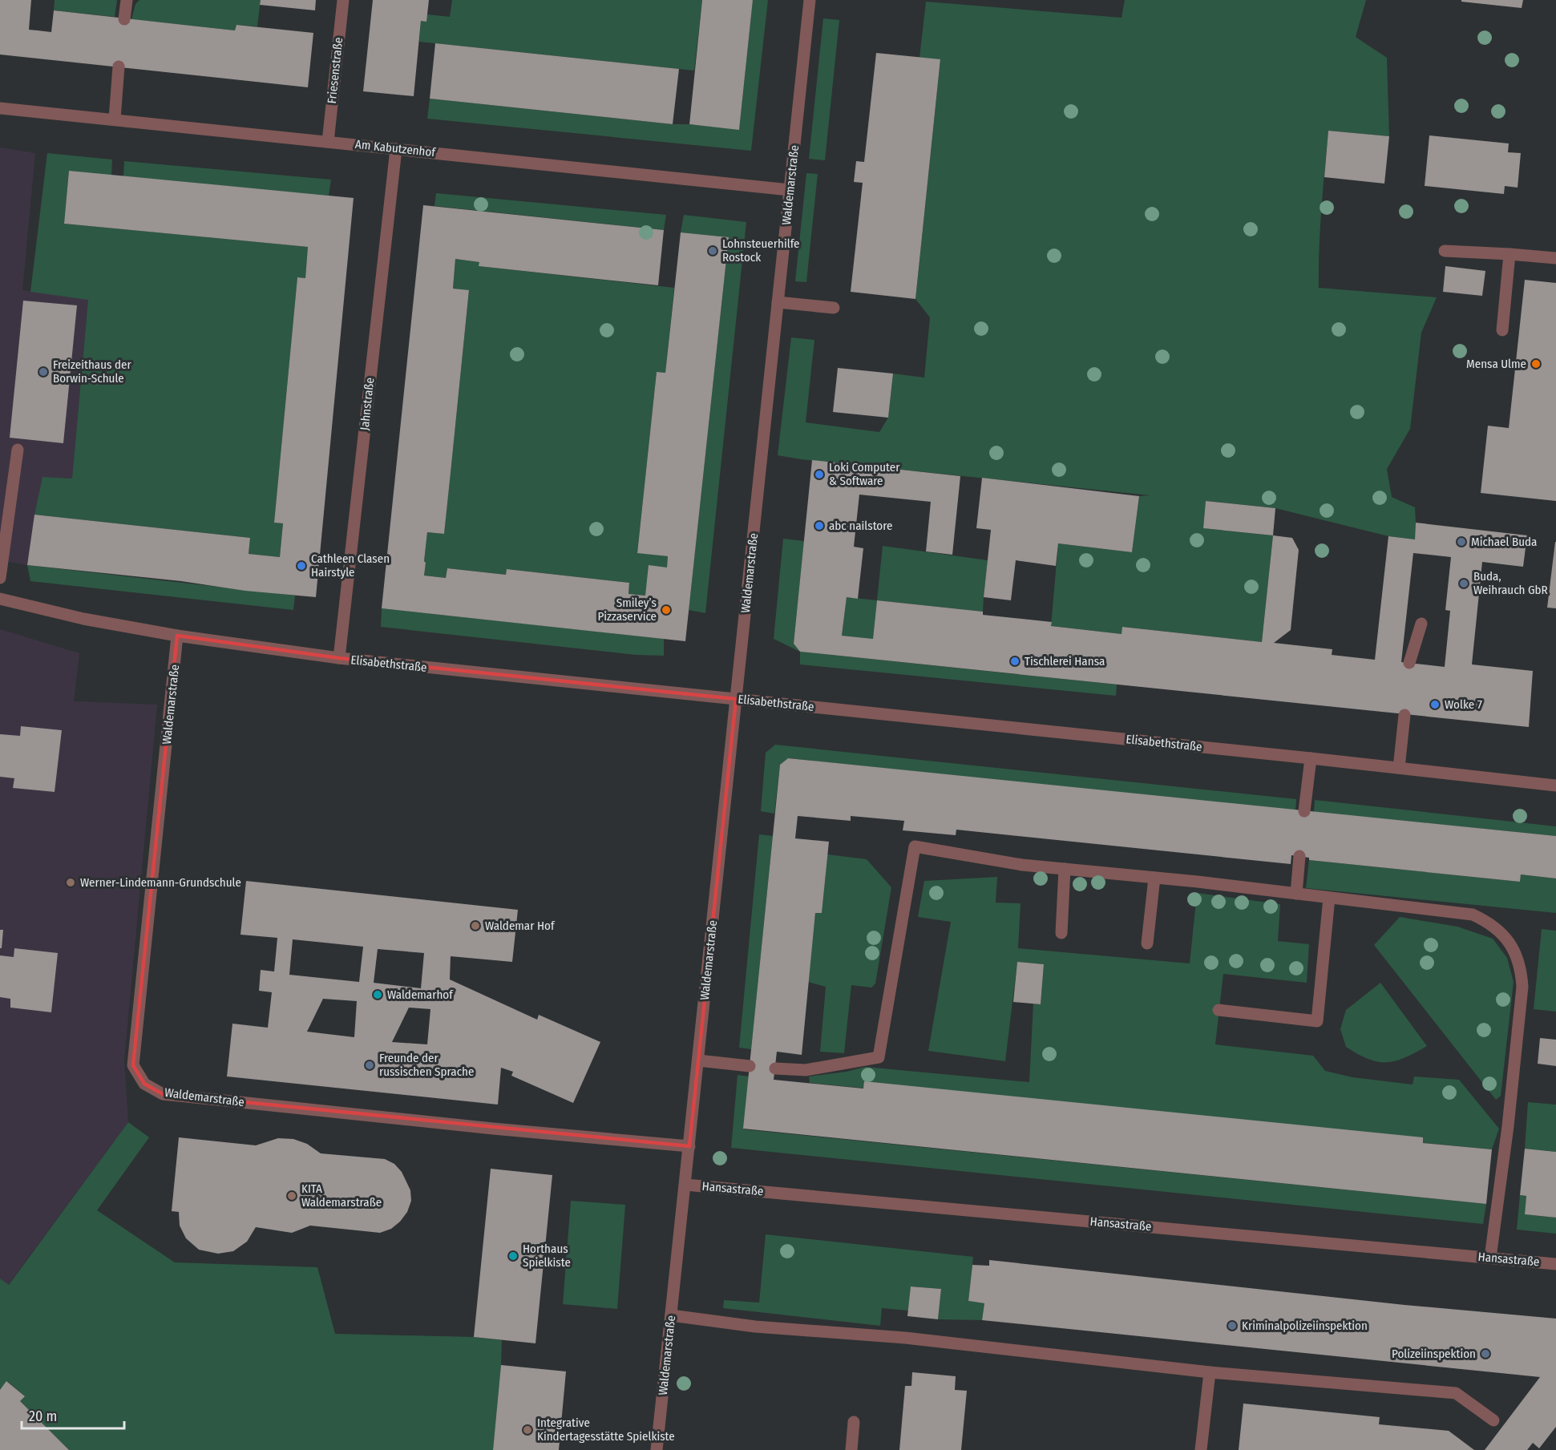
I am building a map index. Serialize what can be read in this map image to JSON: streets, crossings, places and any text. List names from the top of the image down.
{
  "streets": {
    "street": [
      "Friesenstraße",
      "Am Kabutzenhof",
      "Waldemarstraße",
      "Jahnstraße",
      "Elisabethstraße",
      "Hansastraße"
    ]
  },
  "crossings": [
    ["Friesenstraße", "Am Kabutzenhof"],
    ["Am Kabutzenhof", "Waldemarstraße"],
    ["Am Kabutzenhof", "Jahnstraße"],
    ["Waldemarstraße", "Elisabethstraße"],
    ["Waldemarstraße", "Hansastraße"],
    ["Jahnstraße", "Elisabethstraße"]
  ],
  "places": [
    "Lohnsteuerhilfe Rostock",
    "Mensa Ulme",
    "Freizeithaus der Borwin-Schule",
    "Loki Computer & Software",
    "abc nailstore",
    "Michael Buda",
    "Cathleen Clasen Hairstyle",
    "Buda, Weihrauch GbR",
    "Smiley’s Pizzaservice",
    "Tischlerei Hansa",
    "Wolke 7",
    "Werner-Lindemann-Grundschule",
    "Waldemar Hof",
    "Waldemarhof",
    "Freunde der russischen Sprache",
    "KITA Waldemarstraße",
    "Horthaus Spielkiste",
    "Kriminalpolizeiinspektion",
    "Polizeiinspektion",
    "Integrative Kindertagesstätte Spielkiste"
  ],
  "scale_bar": "20 m"
}
